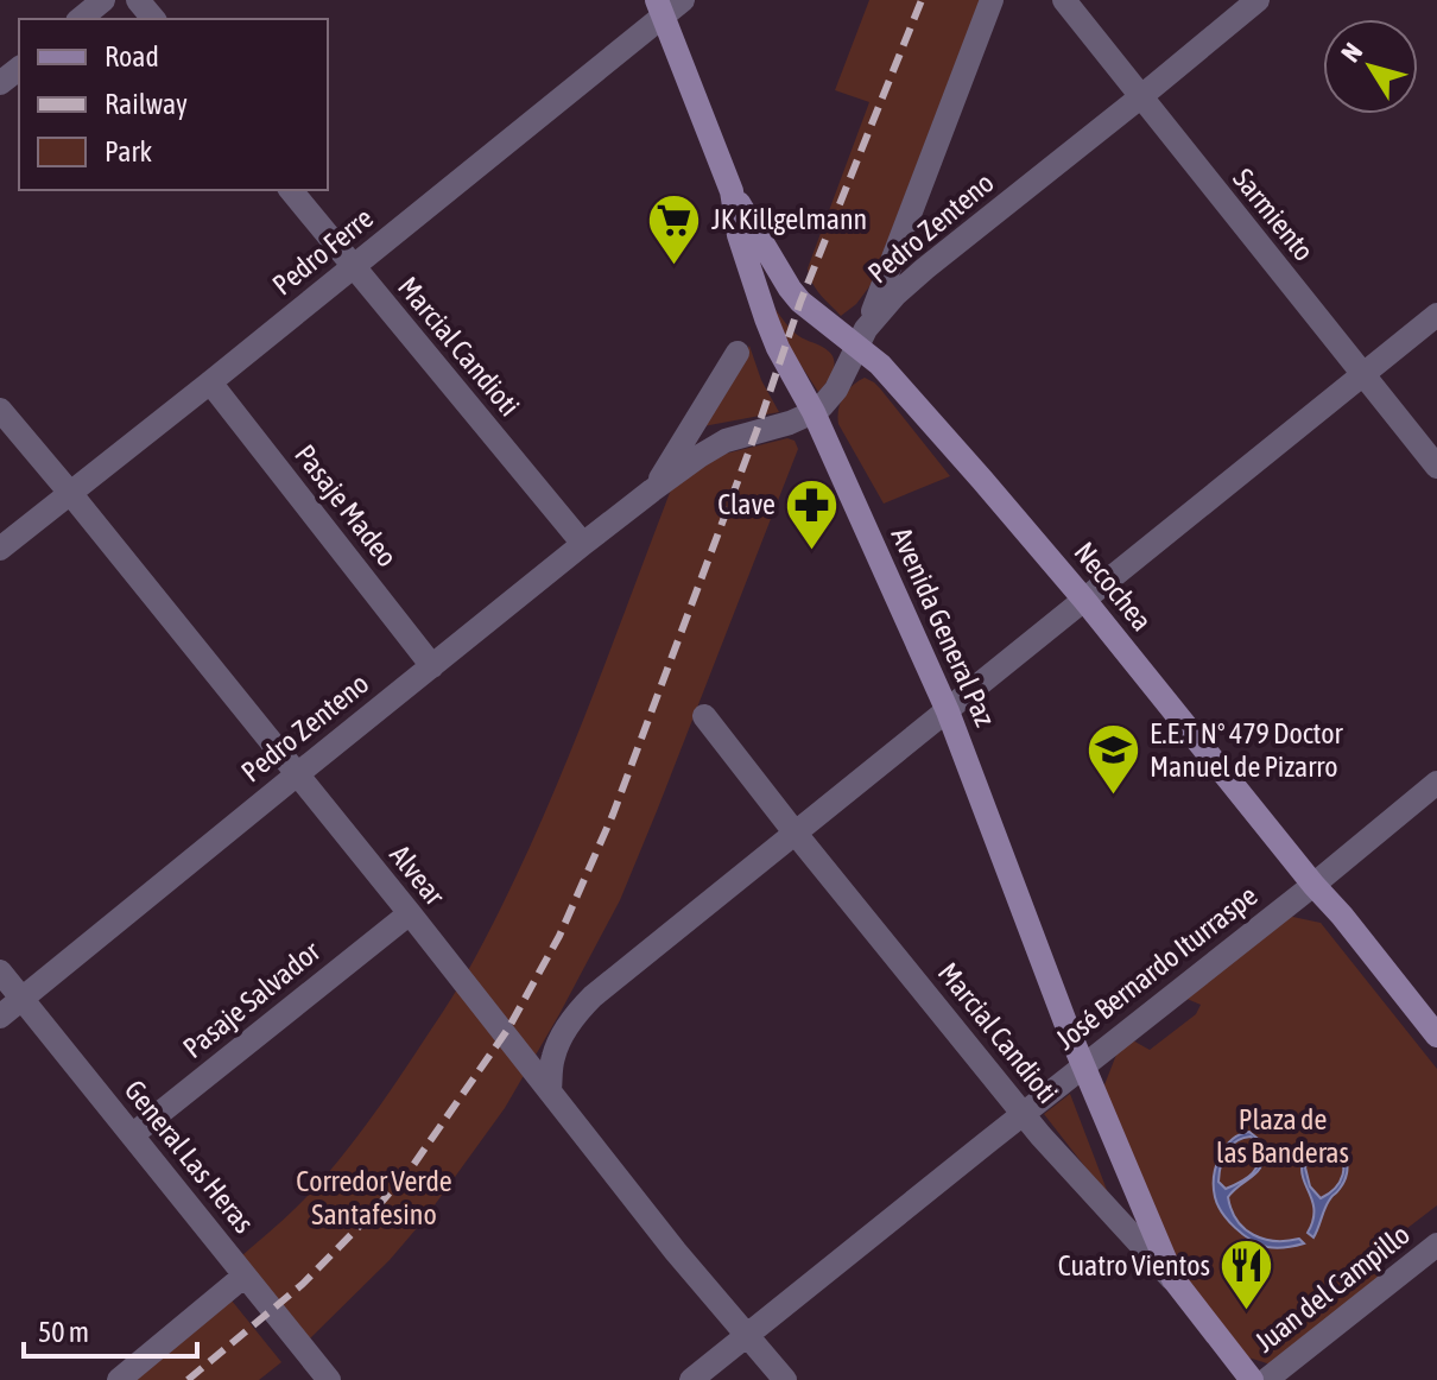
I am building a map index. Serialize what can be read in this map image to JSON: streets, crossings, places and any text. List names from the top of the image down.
{
  "streets": {
    "main road": ["Marcial Candioti", "Necochea", "Avenida General Paz"],
    "street": [
      "Sarmiento",
      "Pedro Zenteno",
      "Pedro Ferre",
      "Pasaje Madeo",
      "Alvear",
      "José Bernardo Iturraspe",
      "Pasaje Salvador",
      "General Las Heras",
      "Juan del Campillo"
    ]
  },
  "crossings": [
    ["Sarmiento", "Pedro Zenteno"],
    ["Pedro Zenteno", "Marcial Candioti"],
    ["Pedro Zenteno", "Pasaje Madeo"],
    ["Pedro Zenteno", "Necochea"],
    ["Pedro Zenteno", "Avenida General Paz"],
    ["Pedro Zenteno", "Alvear"],
    ["Pedro Zenteno", "General Las Heras"],
    ["Pedro Ferre", "Marcial Candioti"],
    ["Pedro Ferre", "Pasaje Madeo"],
    ["Pedro Ferre", "Avenida General Paz"],
    ["Pedro Ferre", "Alvear"],
    ["Marcial Candioti", "Avenida General Paz"],
    ["Marcial Candioti", "José Bernardo Iturraspe"],
    ["Necochea", "Avenida General Paz"],
    ["Necochea", "José Bernardo Iturraspe"],
    ["Avenida General Paz", "José Bernardo Iturraspe"],
    ["Alvear", "José Bernardo Iturraspe"],
    ["Alvear", "Pasaje Salvador"],
    ["Pasaje Salvador", "General Las Heras"]
  ],
  "parks": ["Plaza de las Banderas", "Corredor Verde Santafesino"],
  "places": {
    "supermarket": ["JK Killgelmann"],
    "pharmacy": ["Clave"],
    "school or university": ["E.E.T N° 479 Doctor Manuel de Pizarro"],
    "restaurant": ["Cuatro Vientos"]
  },
  "legend": ["Road", "Railway", "Park"],
  "scale_bar": "50 m",
  "north": "top left"
}
